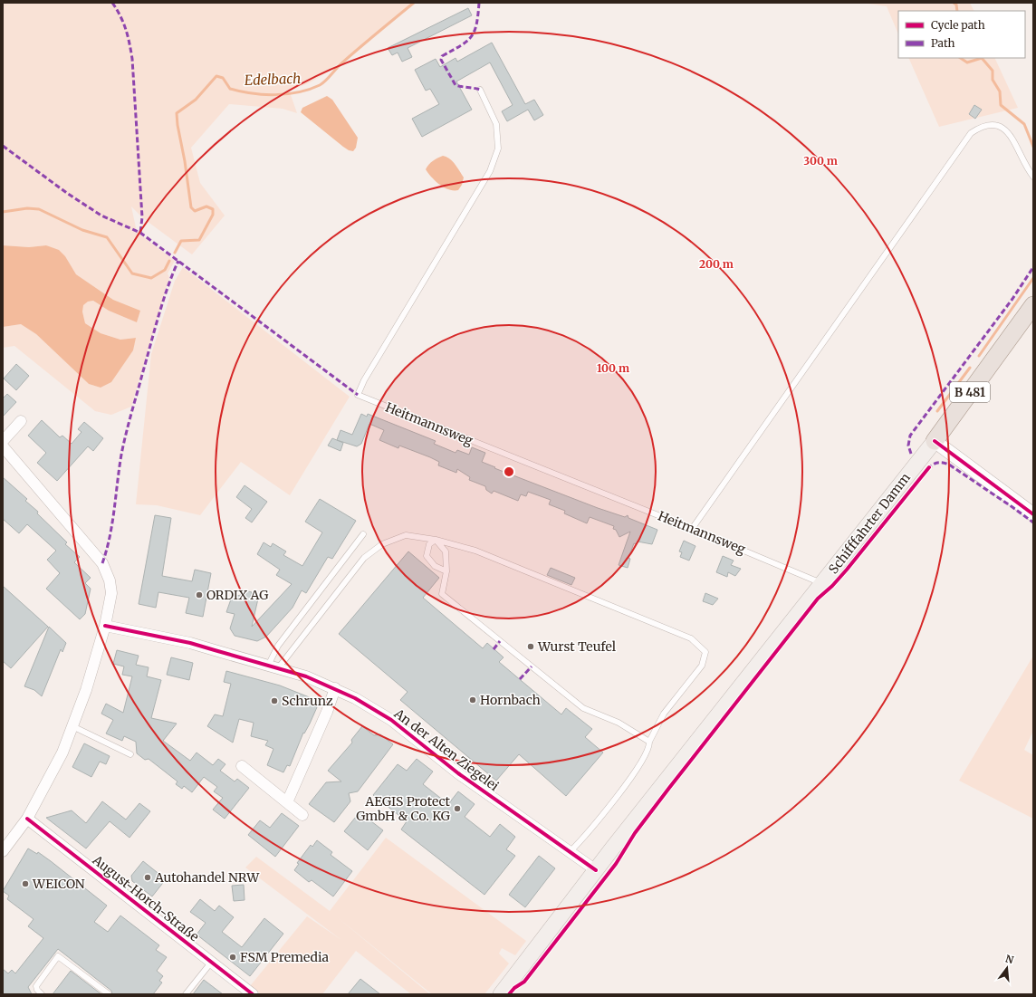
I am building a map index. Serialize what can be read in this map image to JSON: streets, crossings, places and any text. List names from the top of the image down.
{
  "streets": {
    "main road": ["B 481", "Schifffahrter Damm"],
    "street": ["An der Alten Ziegelei", "August-Horch-Straße"],
    "lane": ["Heitmannsweg"]
  },
  "crossings": [
    ["Heitmannsweg", "Schifffahrter Damm"],
    ["Schifffahrter Damm", "An der Alten Ziegelei"]
  ],
  "water": ["Edelbach"],
  "places": [
    "ORDIX AG",
    "Wurst Teufel",
    "Hornbach",
    "Schrunz",
    "AEGIS Protect GmbH & Co. KG",
    "Autohandel NRW",
    "WEICON",
    "FSM Premedia"
  ],
  "legend": ["Cycle path", "Path"],
  "north": "top",
  "rings": ["300 m", "200 m", "100 m"]
}
